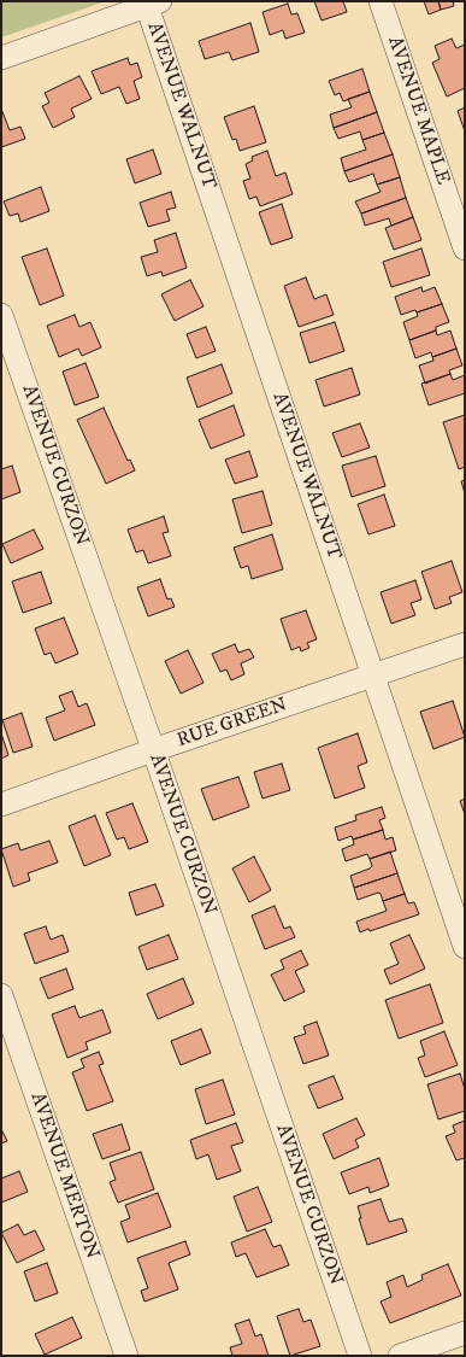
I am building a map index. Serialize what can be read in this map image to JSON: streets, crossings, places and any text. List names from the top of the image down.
{
  "streets": {
    "street": [
      "AVENUE WALNUT",
      "AVENUE MAPLE",
      "AVENUE CURZON",
      "RUE GREEN",
      "AVENUE MERTON"
    ]
  },
  "crossings": [
    ["AVENUE WALNUT", "RUE GREEN"],
    ["AVENUE CURZON", "RUE GREEN"]
  ]
}
